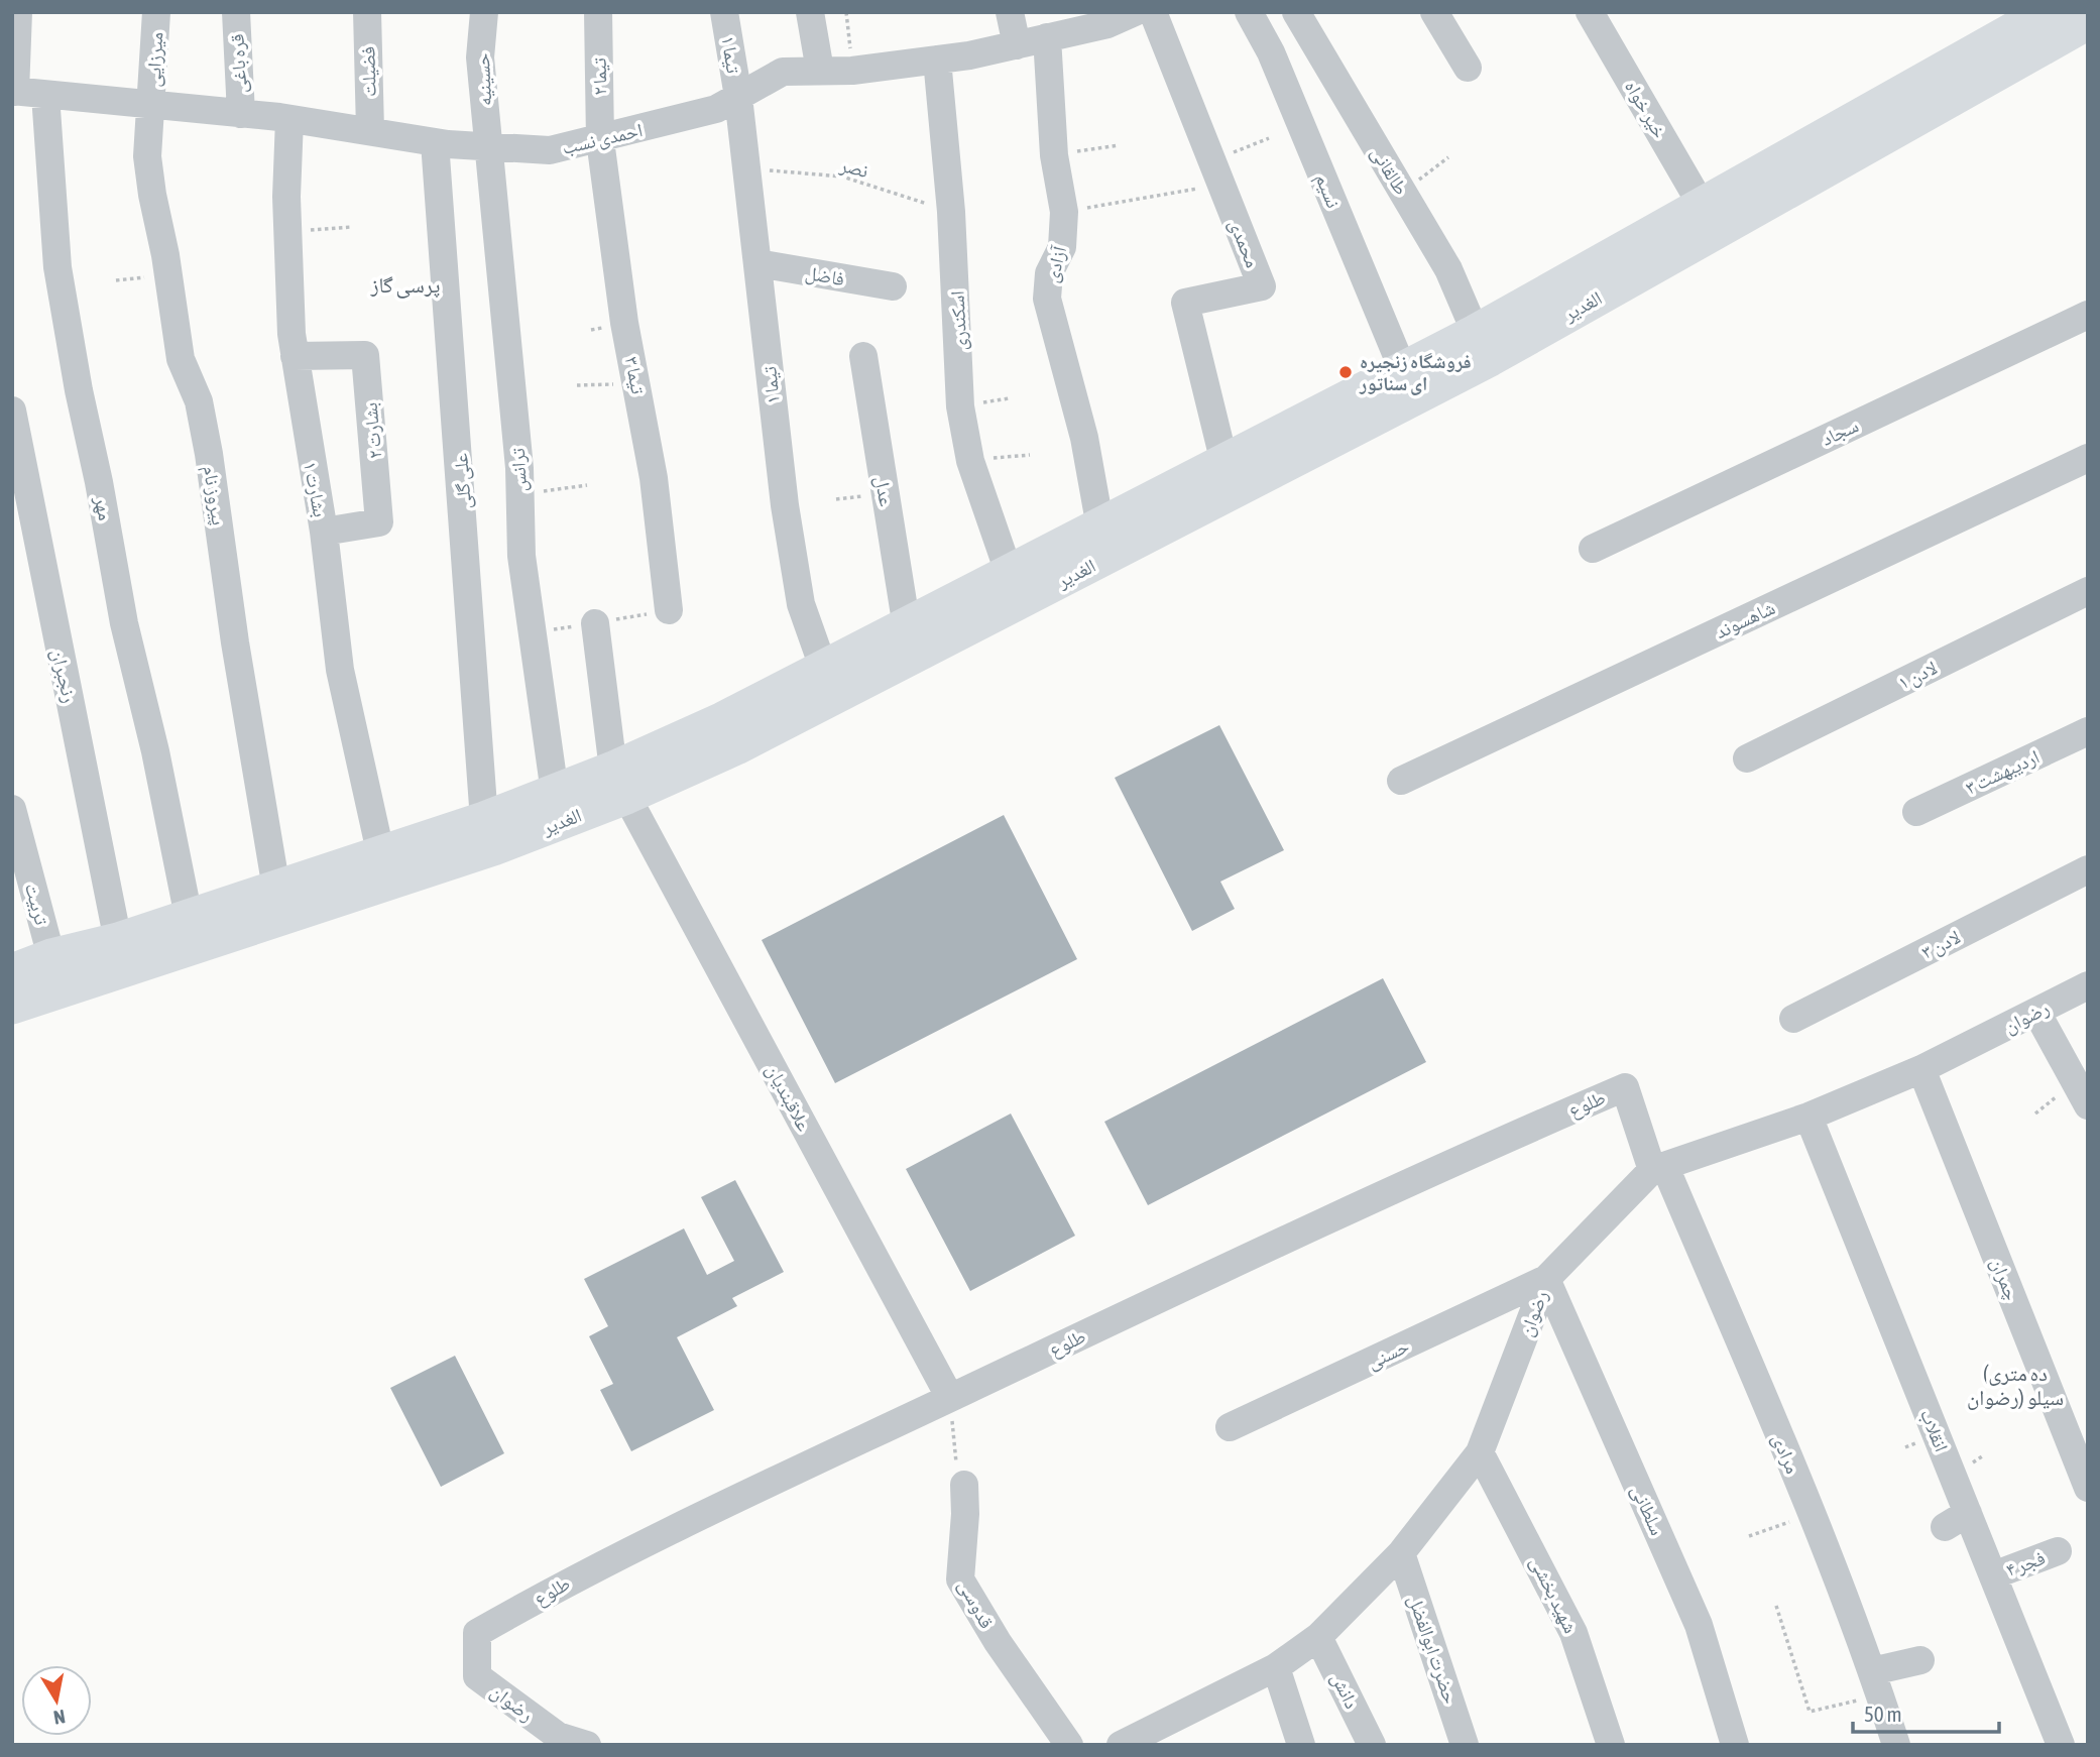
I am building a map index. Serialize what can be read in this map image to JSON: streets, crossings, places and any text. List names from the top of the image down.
{
  "streets": {
    "main road": ["الغدیر"],
    "street": [
      "۱ تیما",
      "میرزایی",
      "قره باغی",
      "فضیلت",
      "تیما ۲",
      "حسینیه",
      "خیر خواه",
      "احمدی نسب",
      "طالقانی",
      "نسیم",
      "محمدی",
      "آزادی",
      "فاضل",
      "اسکندری",
      "تیما ۳",
      "تیما ۱",
      "بشارت ۲",
      "سجاد",
      "ترانس",
      "علی گلی",
      "بشارت ۱",
      "عدل",
      "پیروز نام",
      "مهر",
      "شاهسوند",
      "لادن ۱",
      "رنجبران",
      "اردیبهشت ۳",
      "تربیت",
      "لادن ۳",
      "رضوان",
      "علاقبندیان",
      "طلوع",
      "چمران",
      "حسنی",
      "انقلاب",
      "مرادی",
      "سلطانی",
      "فجر ۴",
      "شهید بخشی",
      "قدوسی",
      "حضرت ابوالفضل",
      "دانش"
    ],
    "path": ["نصر"]
  },
  "crossings": [
    ["۱ تیما", "احمدی نسب"],
    ["۱ تیما", "تیما ۱"],
    ["میرزایی", "احمدی نسب"],
    ["میرزایی", "پیروز نام"],
    ["قره باغی", "احمدی نسب"],
    ["فضیلت", "احمدی نسب"],
    ["تیما ۲", "احمدی نسب"],
    ["تیما ۲", "تیما ۳"],
    ["حسینیه", "احمدی نسب"],
    ["حسینیه", "ترانس"],
    ["خیر خواه", "الغدیر"],
    ["احمدی نسب", "آزادی"],
    ["احمدی نسب", "اسکندری"],
    ["احمدی نسب", "تیما ۳"],
    ["احمدی نسب", "تیما ۱"],
    ["احمدی نسب", "ترانس"],
    ["احمدی نسب", "علی گلی"],
    ["احمدی نسب", "بشارت ۱"],
    ["احمدی نسب", "پیروز نام"],
    ["احمدی نسب", "مهر"],
    ["نصر", "اسکندری"],
    ["نصر", "تیما ۱"],
    ["طالقانی", "الغدیر"],
    ["نسیم", "الغدیر"],
    ["محمدی", "الغدیر"],
    ["آزادی", "الغدیر"],
    ["فاضل", "تیما ۱"],
    ["الغدیر", "اسکندری"],
    ["الغدیر", "تیما ۱"],
    ["الغدیر", "ترانس"],
    ["الغدیر", "علی گلی"],
    ["الغدیر", "بشارت ۱"],
    ["الغدیر", "عدل"],
    ["الغدیر", "پیروز نام"],
    ["الغدیر", "مهر"],
    ["الغدیر", "رنجبران"],
    ["الغدیر", "تربیت"],
    ["الغدیر", "علاقبندیان"],
    ["بشارت ۲", "بشارت ۱"],
    ["رضوان", "طلوع"],
    ["رضوان", "چمران"],
    ["رضوان", "حسنی"],
    ["رضوان", "انقلاب"],
    ["رضوان", "مرادی"],
    ["رضوان", "سلطانی"],
    ["رضوان", "شهید بخشی"],
    ["رضوان", "حضرت ابوالفضل"],
    ["رضوان", "دانش"],
    ["علاقبندیان", "طلوع"],
    ["طلوع", "مرادی"],
    ["حسنی", "سلطانی"],
    ["انقلاب", "فجر ۴"]
  ],
  "districts": ["پرسی گاز", "(ده متری سیلو (رضوان"],
  "places": ["فروشگاه زنجیره ای سناتور"],
  "scale_bar": "50 m",
  "north": "bottom"
}
